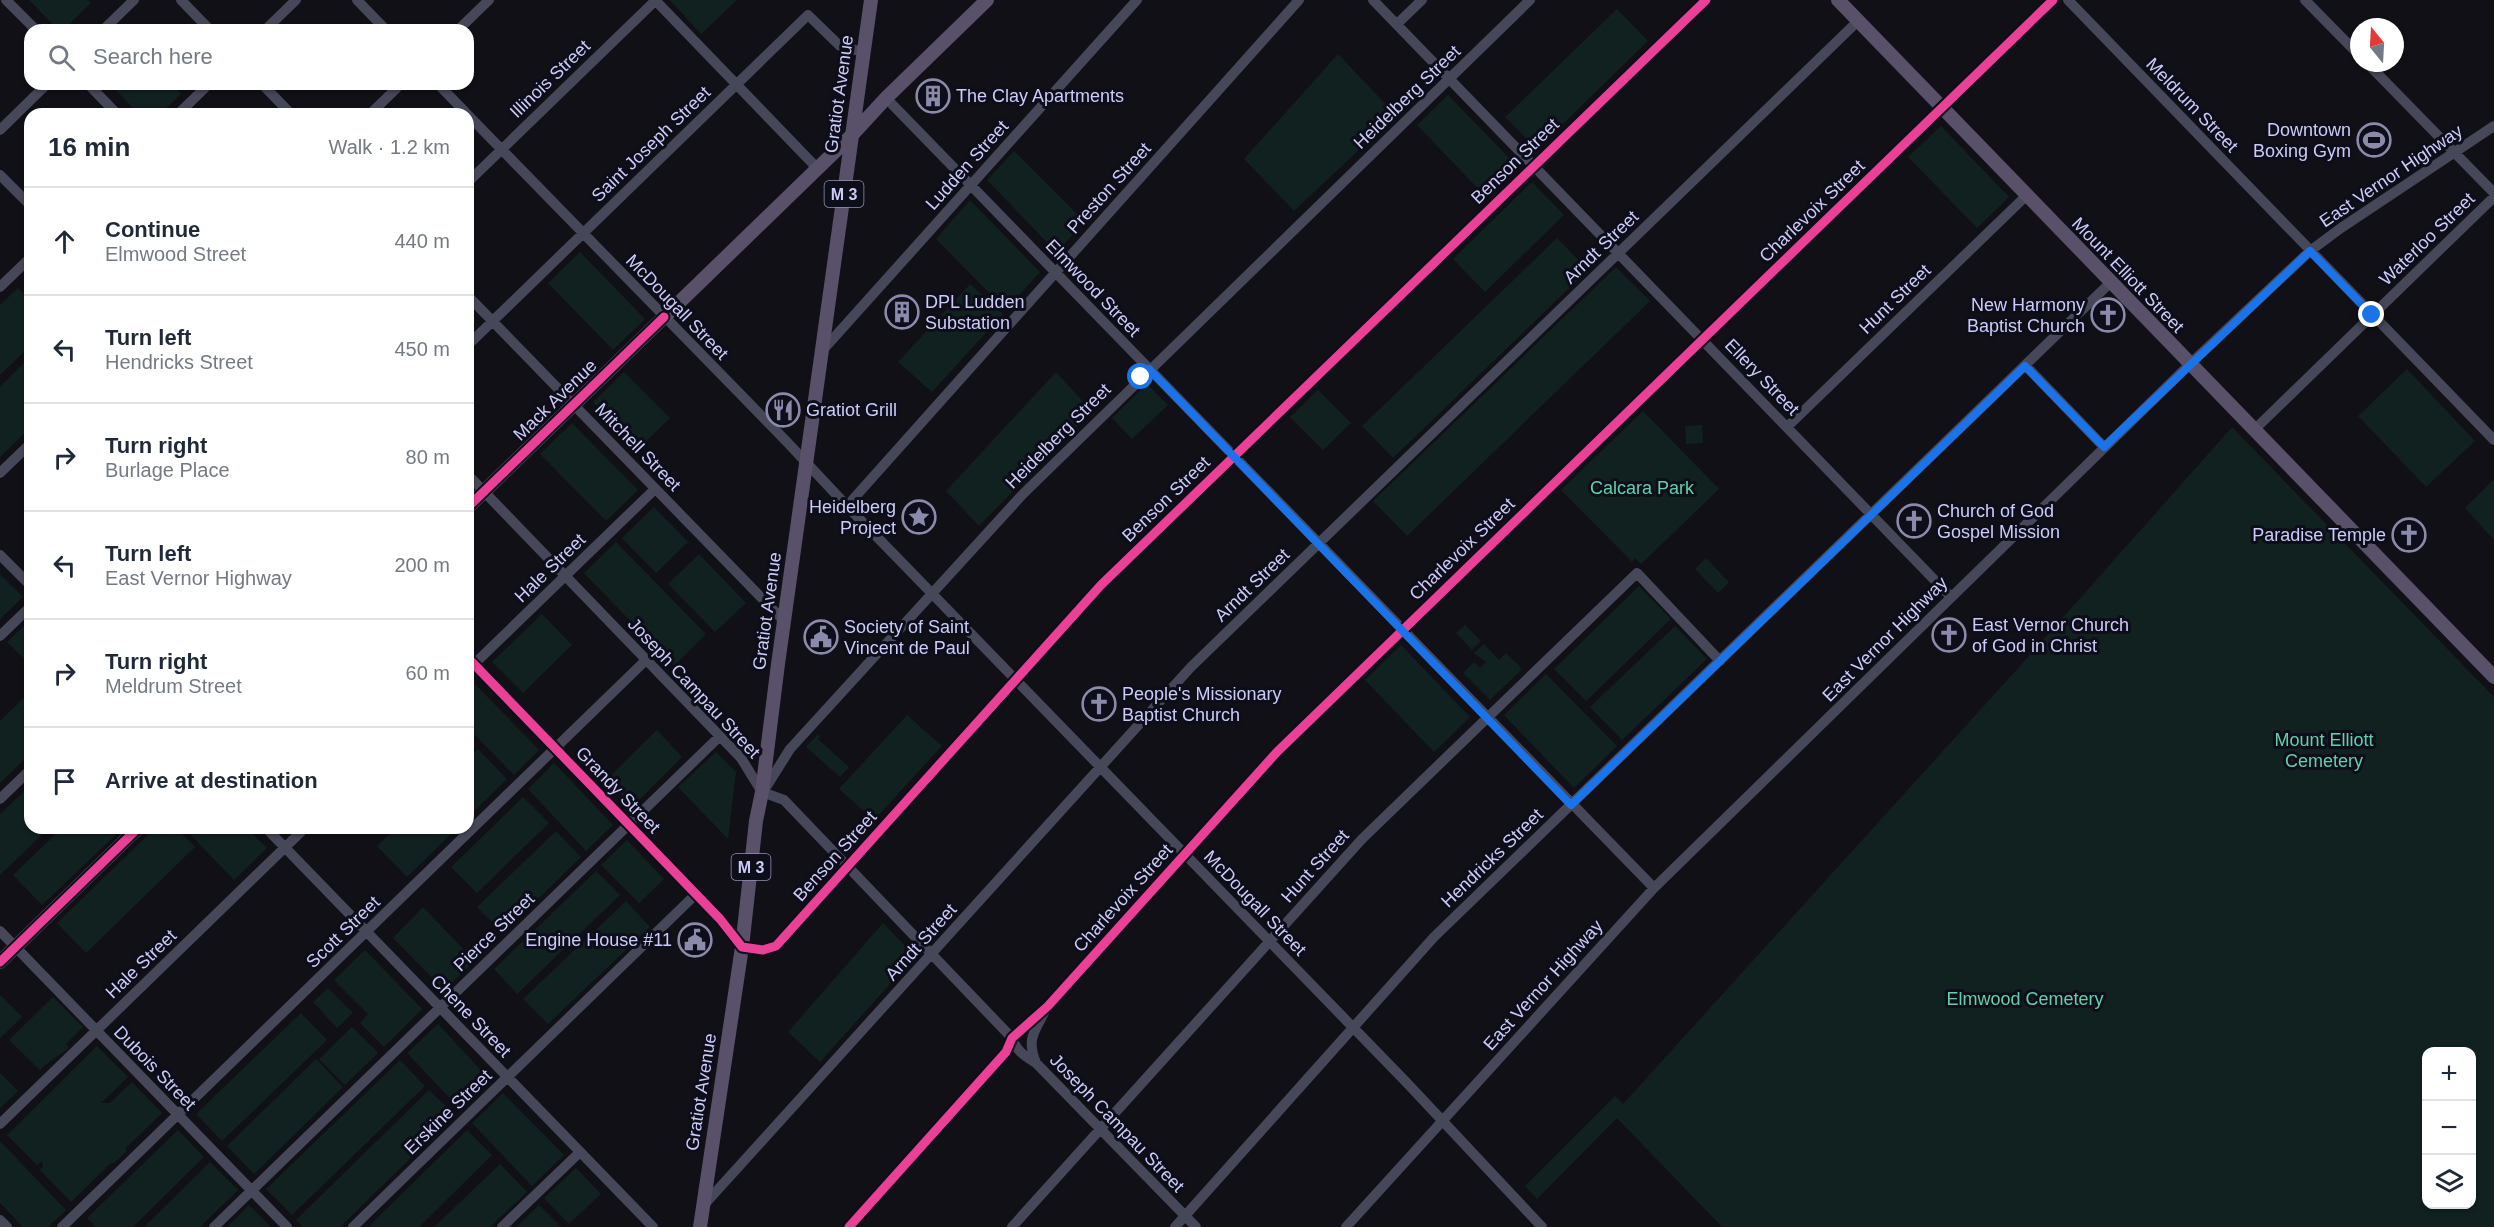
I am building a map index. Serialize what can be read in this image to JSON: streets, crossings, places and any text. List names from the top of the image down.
{
  "streets": {
    "main road": [
      "Gratiot Avenue",
      "M 3",
      "Mount Elliott Street",
      "Mack Avenue"
    ],
    "street": [
      "Illinois Street",
      "Heidelberg Street",
      "Meldrum Street",
      "Saint Joseph Street",
      "Benson Street",
      "Ludden Street",
      "East Vernor Highway",
      "Preston Street",
      "Charlevoix Street",
      "Waterloo Street",
      "Arndt Street",
      "Elmwood Street",
      "Hunt Street",
      "McDougall Street",
      "Ellery Street",
      "Mitchell Street",
      "Hale Street",
      "Joseph Campau Street",
      "Grandy Street",
      "Hendricks Street",
      "Scott Street",
      "Pierce Street",
      "Chene Street",
      "Dubois Street",
      "Erskine Street"
    ]
  },
  "crossings": [
    ["Illinois Street", "McDougall Street"],
    ["Gratiot Avenue", "Heidelberg Street"],
    ["Gratiot Avenue", "Saint Joseph Street"],
    ["Gratiot Avenue", "Benson Street"],
    ["Gratiot Avenue", "Ludden Street"],
    ["Gratiot Avenue", "Arndt Street"],
    ["Gratiot Avenue", "McDougall Street"],
    ["Gratiot Avenue", "Mack Avenue"],
    ["Gratiot Avenue", "Mitchell Street"],
    ["Gratiot Avenue", "Joseph Campau Street"],
    ["Gratiot Avenue", "Grandy Street"],
    ["Heidelberg Street", "Elmwood Street"],
    ["Heidelberg Street", "McDougall Street"],
    ["Heidelberg Street", "Ellery Street"],
    ["Heidelberg Street", "Joseph Campau Street"],
    ["Meldrum Street", "East Vernor Highway"],
    ["Meldrum Street", "Waterloo Street"],
    ["Saint Joseph Street", "McDougall Street"],
    ["Saint Joseph Street", "Mitchell Street"],
    ["Benson Street", "Elmwood Street"],
    ["Benson Street", "McDougall Street"],
    ["Benson Street", "Ellery Street"],
    ["Benson Street", "Joseph Campau Street"],
    ["Benson Street", "Grandy Street"],
    ["Ludden Street", "Elmwood Street"],
    ["East Vernor Highway", "Mount Elliott Street"],
    ["East Vernor Highway", "Elmwood Street"],
    ["East Vernor Highway", "McDougall Street"],
    ["East Vernor Highway", "Ellery Street"],
    ["Preston Street", "Elmwood Street"],
    ["Preston Street", "McDougall Street"],
    ["Charlevoix Street", "Mount Elliott Street"],
    ["Charlevoix Street", "Elmwood Street"],
    ["Charlevoix Street", "McDougall Street"],
    ["Charlevoix Street", "Ellery Street"],
    ["Charlevoix Street", "Joseph Campau Street"],
    ["Waterloo Street", "Mount Elliott Street"],
    ["Arndt Street", "Mount Elliott Street"],
    ["Arndt Street", "Elmwood Street"],
    ["Arndt Street", "McDougall Street"],
    ["Arndt Street", "Ellery Street"],
    ["Arndt Street", "Joseph Campau Street"],
    ["Mount Elliott Street", "Hunt Street"],
    ["Mount Elliott Street", "Hendricks Street"],
    ["Elmwood Street", "Hunt Street"],
    ["Elmwood Street", "Mack Avenue"],
    ["Elmwood Street", "Hendricks Street"],
    ["Hunt Street", "McDougall Street"],
    ["Hunt Street", "Ellery Street"],
    ["Hunt Street", "Joseph Campau Street"],
    ["Hunt Street", "Hendricks Street"],
    ["McDougall Street", "Mack Avenue"],
    ["McDougall Street", "Hendricks Street"],
    ["Ellery Street", "Hendricks Street"],
    ["Mack Avenue", "Mitchell Street"],
    ["Mack Avenue", "Joseph Campau Street"],
    ["Mitchell Street", "Hale Street"],
    ["Hale Street", "Joseph Campau Street"],
    ["Hale Street", "Chene Street"],
    ["Hale Street", "Dubois Street"],
    ["Joseph Campau Street", "Hendricks Street"],
    ["Joseph Campau Street", "Scott Street"],
    ["Joseph Campau Street", "Pierce Street"],
    ["Grandy Street", "Scott Street"],
    ["Grandy Street", "Pierce Street"],
    ["Grandy Street", "Erskine Street"],
    ["Scott Street", "Chene Street"],
    ["Scott Street", "Dubois Street"],
    ["Pierce Street", "Chene Street"],
    ["Pierce Street", "Dubois Street"],
    ["Chene Street", "Erskine Street"]
  ],
  "parks": ["Calcara Park", "Mount Elliott Cemetery", "Elmwood Cemetery"],
  "places": {
    "building": ["The Clay Apartments", "DPL Ludden Substation"],
    "sports": ["Downtown Boxing Gym"],
    "church": [
      "New Harmony Baptist Church",
      "Church of God Gospel Mission",
      "Paradise Temple",
      "East Vernor Church of God in Christ",
      "People's Missionary Baptist Church"
    ],
    "restaurant": ["Gratiot Grill"],
    "place": ["Heidelberg Project"],
    "public building": ["Society of Saint Vincent de Paul", "Engine House #11"]
  },
  "north": "top",
  "page": {
    "search": "Search here",
    "heading": ["16 min", "Walk · 1.2 km"],
    "list": [
      ["Continue", "Elmwood Street", "440 m"],
      ["Turn left", "Hendricks Street", "450 m"],
      ["Turn right", "Burlage Place", "80 m"],
      ["Turn left", "East Vernor Highway", "200 m"],
      ["Turn right", "Meldrum Street", "60 m"],
      "Arrive at destination"
    ],
    "map_buttons": ["+", "−"]
  }
}
